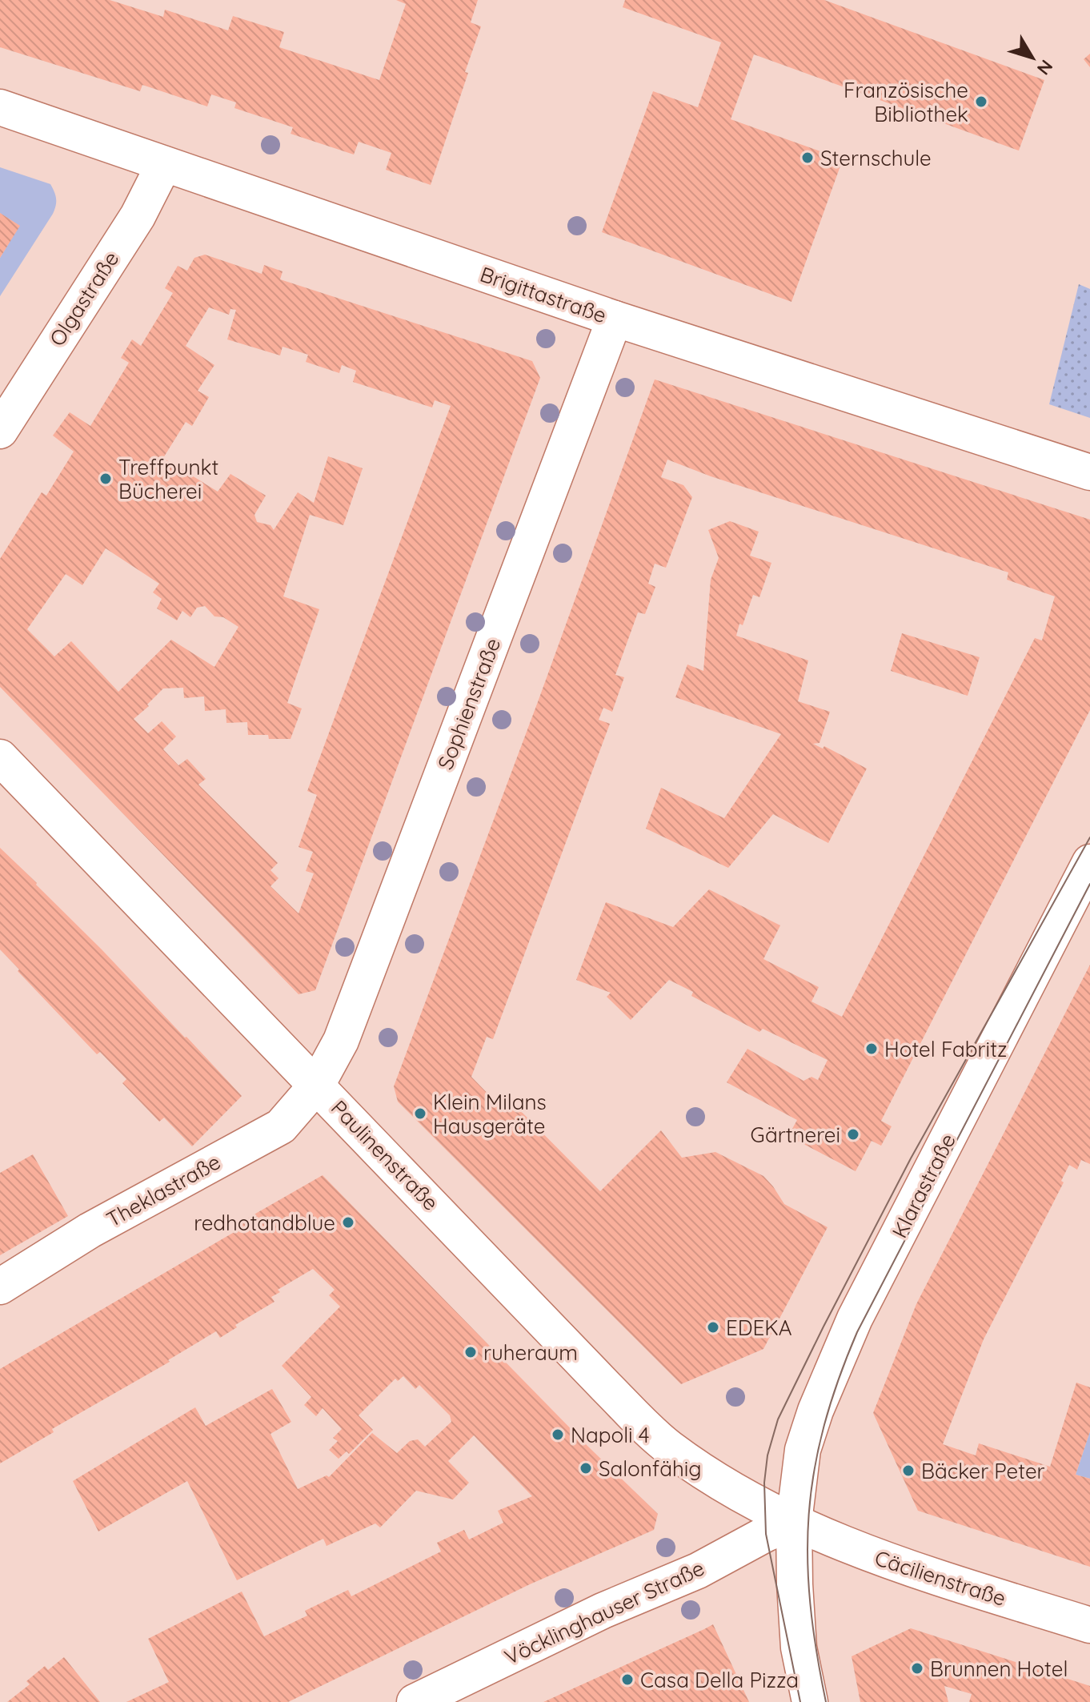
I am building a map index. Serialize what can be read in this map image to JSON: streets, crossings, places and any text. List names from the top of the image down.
{
  "streets": {
    "street": [
      "Brigittastraße",
      "Olgastraße",
      "Sophienstraße",
      "Paulinenstraße",
      "Klarastraße",
      "Theklastraße",
      "Cäcilienstraße",
      "Vöcklinghauser Straße"
    ]
  },
  "crossings": [
    ["Brigittastraße", "Olgastraße"],
    ["Brigittastraße", "Sophienstraße"],
    ["Sophienstraße", "Paulinenstraße"],
    ["Sophienstraße", "Theklastraße"],
    ["Paulinenstraße", "Klarastraße"],
    ["Paulinenstraße", "Theklastraße"],
    ["Paulinenstraße", "Cäcilienstraße"],
    ["Paulinenstraße", "Vöcklinghauser Straße"],
    ["Klarastraße", "Cäcilienstraße"],
    ["Klarastraße", "Vöcklinghauser Straße"],
    ["Cäcilienstraße", "Vöcklinghauser Straße"]
  ],
  "places": [
    "Französische Bibliothek",
    "Sternschule",
    "Treffpunkt Bücherei",
    "Hotel Fabritz",
    "Klein Milans Hausgeräte",
    "Gärtnerei",
    "redhotandblue",
    "EDEKA",
    "ruheraum",
    "Napoli 4",
    "Salonfähig",
    "Bäcker Peter",
    "Brunnen Hotel",
    "Casa Della Pizza"
  ],
  "north": "bottom right"
}
